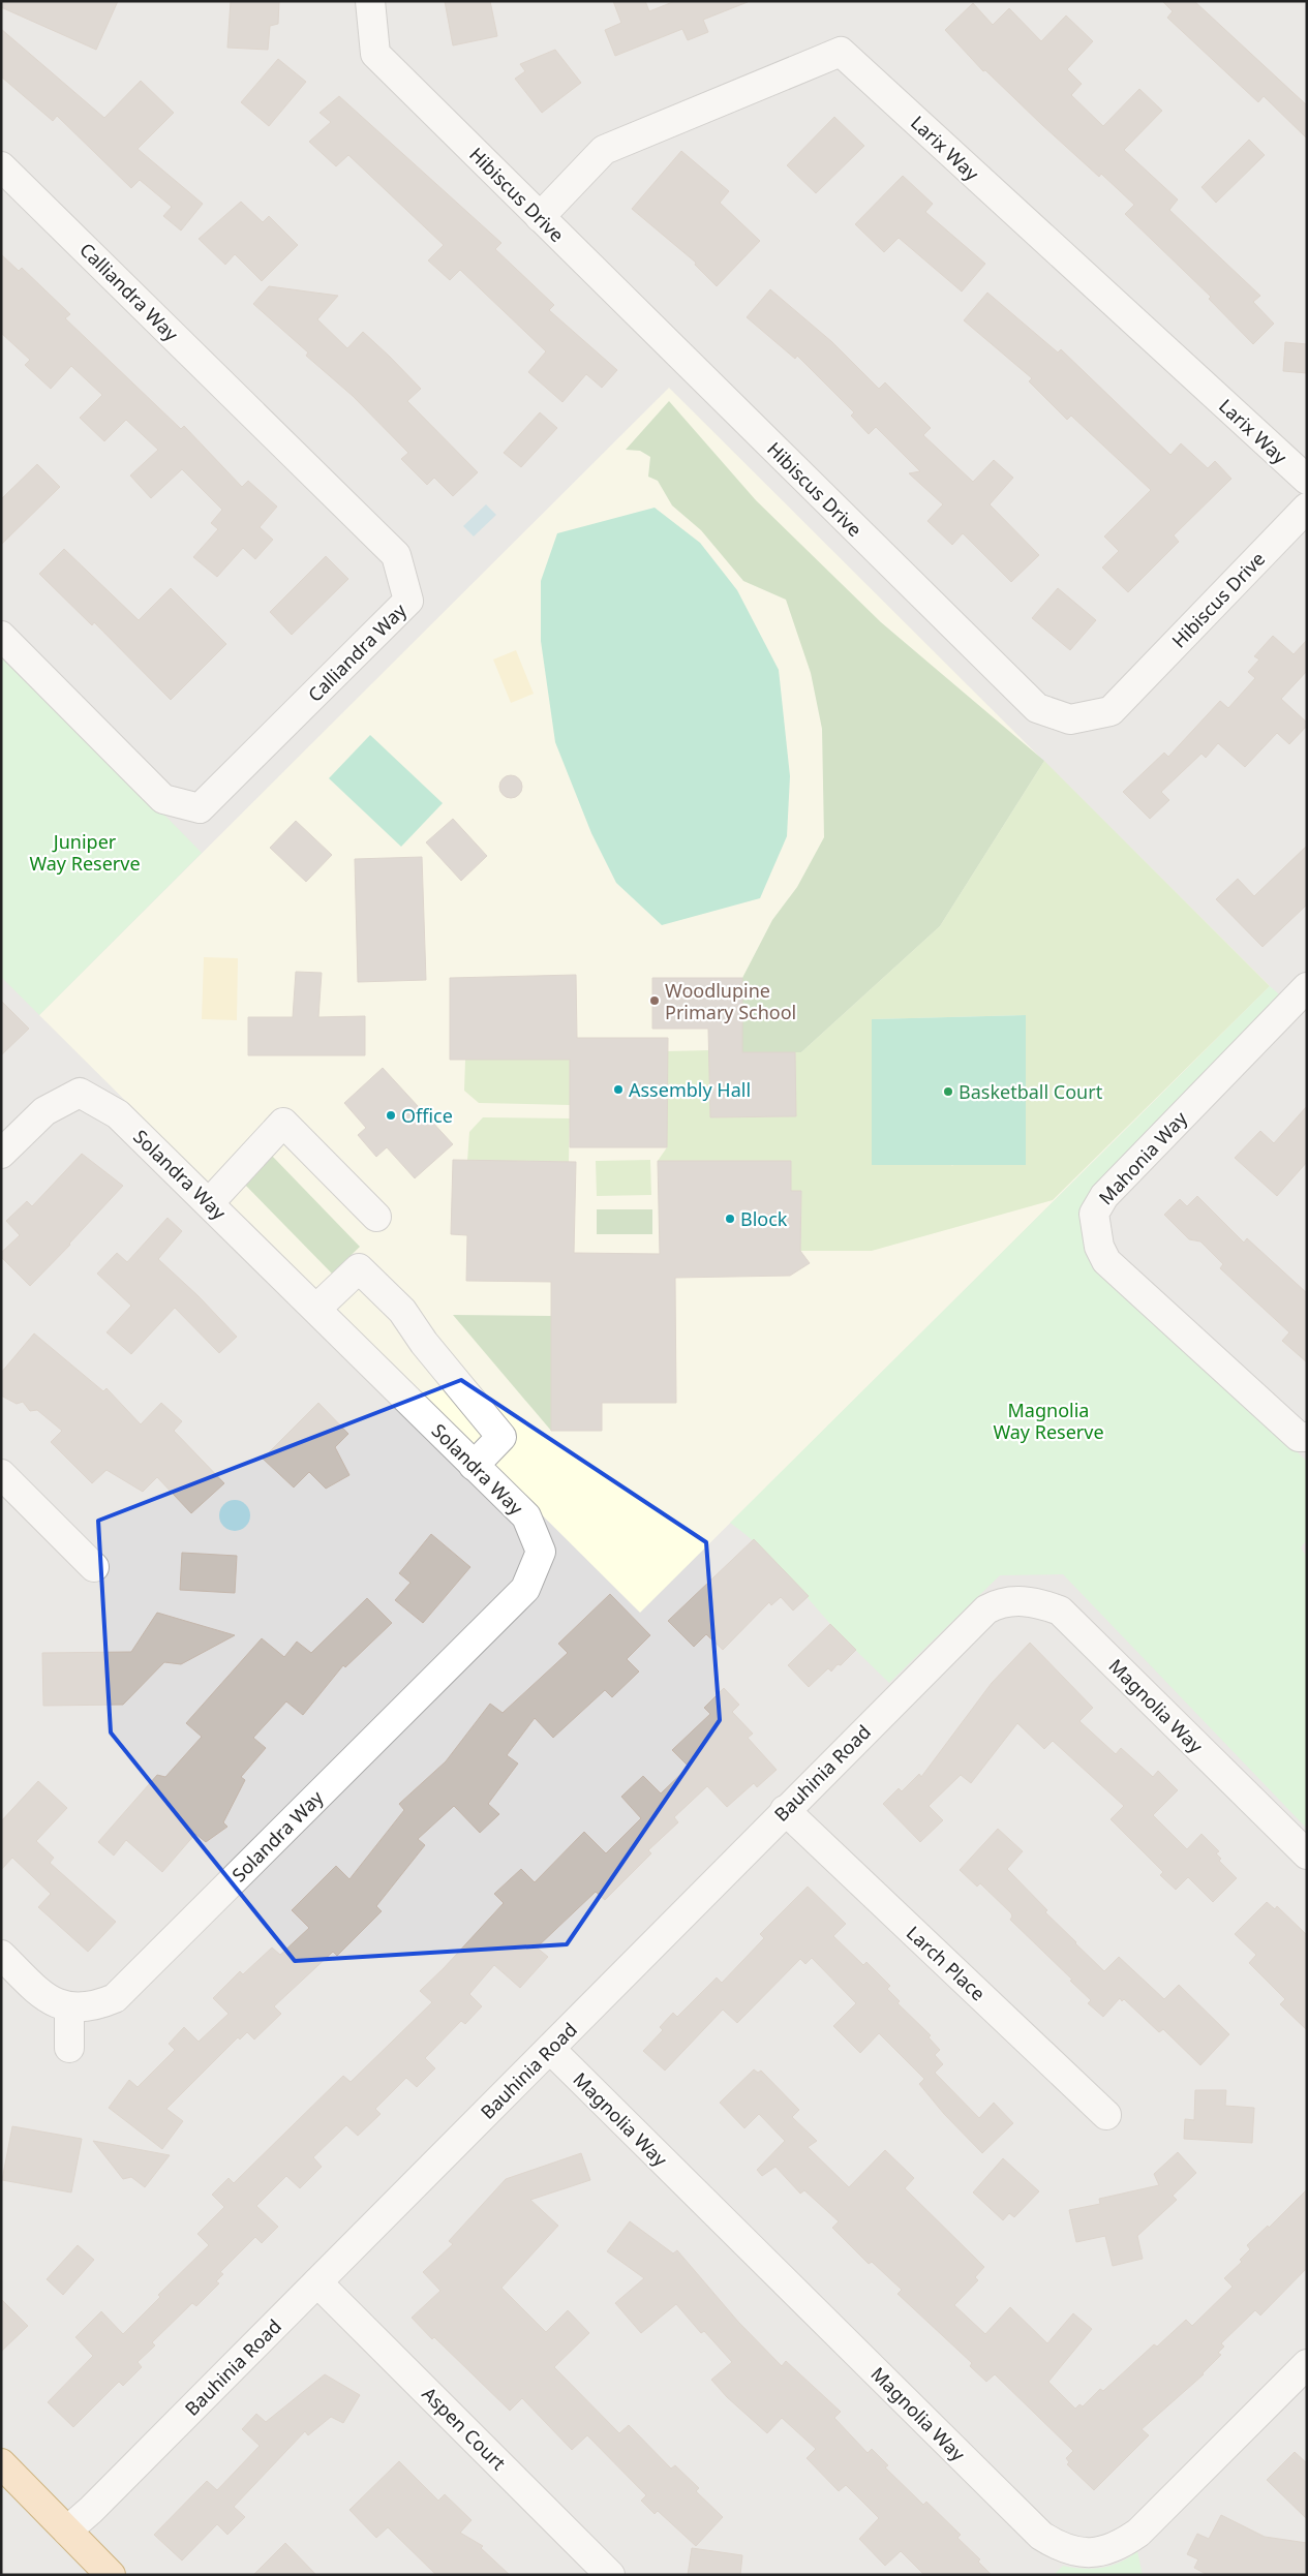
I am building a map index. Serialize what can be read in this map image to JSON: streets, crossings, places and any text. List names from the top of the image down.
{
  "streets": {
    "street": [
      "Larix Way",
      "Hibiscus Drive",
      "Calliandra Way",
      "Mahonia Way",
      "Solandra Way",
      "Magnolia Way",
      "Bauhinia Road",
      "Larch Place",
      "Aspen Court"
    ]
  },
  "crossings": [
    ["Larix Way", "Hibiscus Drive"],
    ["Magnolia Way", "Bauhinia Road"],
    ["Bauhinia Road", "Larch Place"],
    ["Bauhinia Road", "Aspen Court"]
  ],
  "parks": ["Juniper Way Reserve", "Magnolia Way Reserve"],
  "places": [
    "Woodlupine Primary School",
    "Assembly Hall",
    "Basketball Court",
    "Office",
    "Block"
  ]
}
